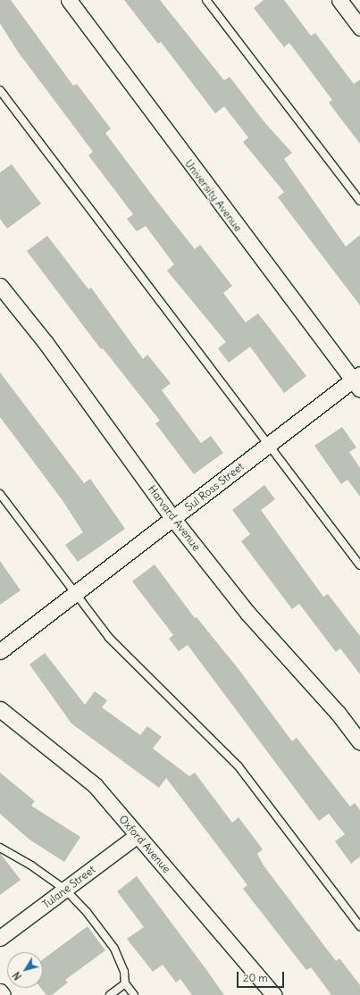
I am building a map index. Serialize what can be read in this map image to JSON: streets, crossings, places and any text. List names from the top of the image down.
{
  "streets": {
    "street": [
      "University Avenue",
      "Sul Ross Street",
      "Harvard Avenue",
      "Oxford Avenue",
      "Tulane Street"
    ]
  },
  "crossings": [
    ["University Avenue", "Sul Ross Street"],
    ["Sul Ross Street", "Harvard Avenue"],
    ["Oxford Avenue", "Tulane Street"]
  ],
  "scale_bar": "20 m",
  "north": "bottom left"
}
